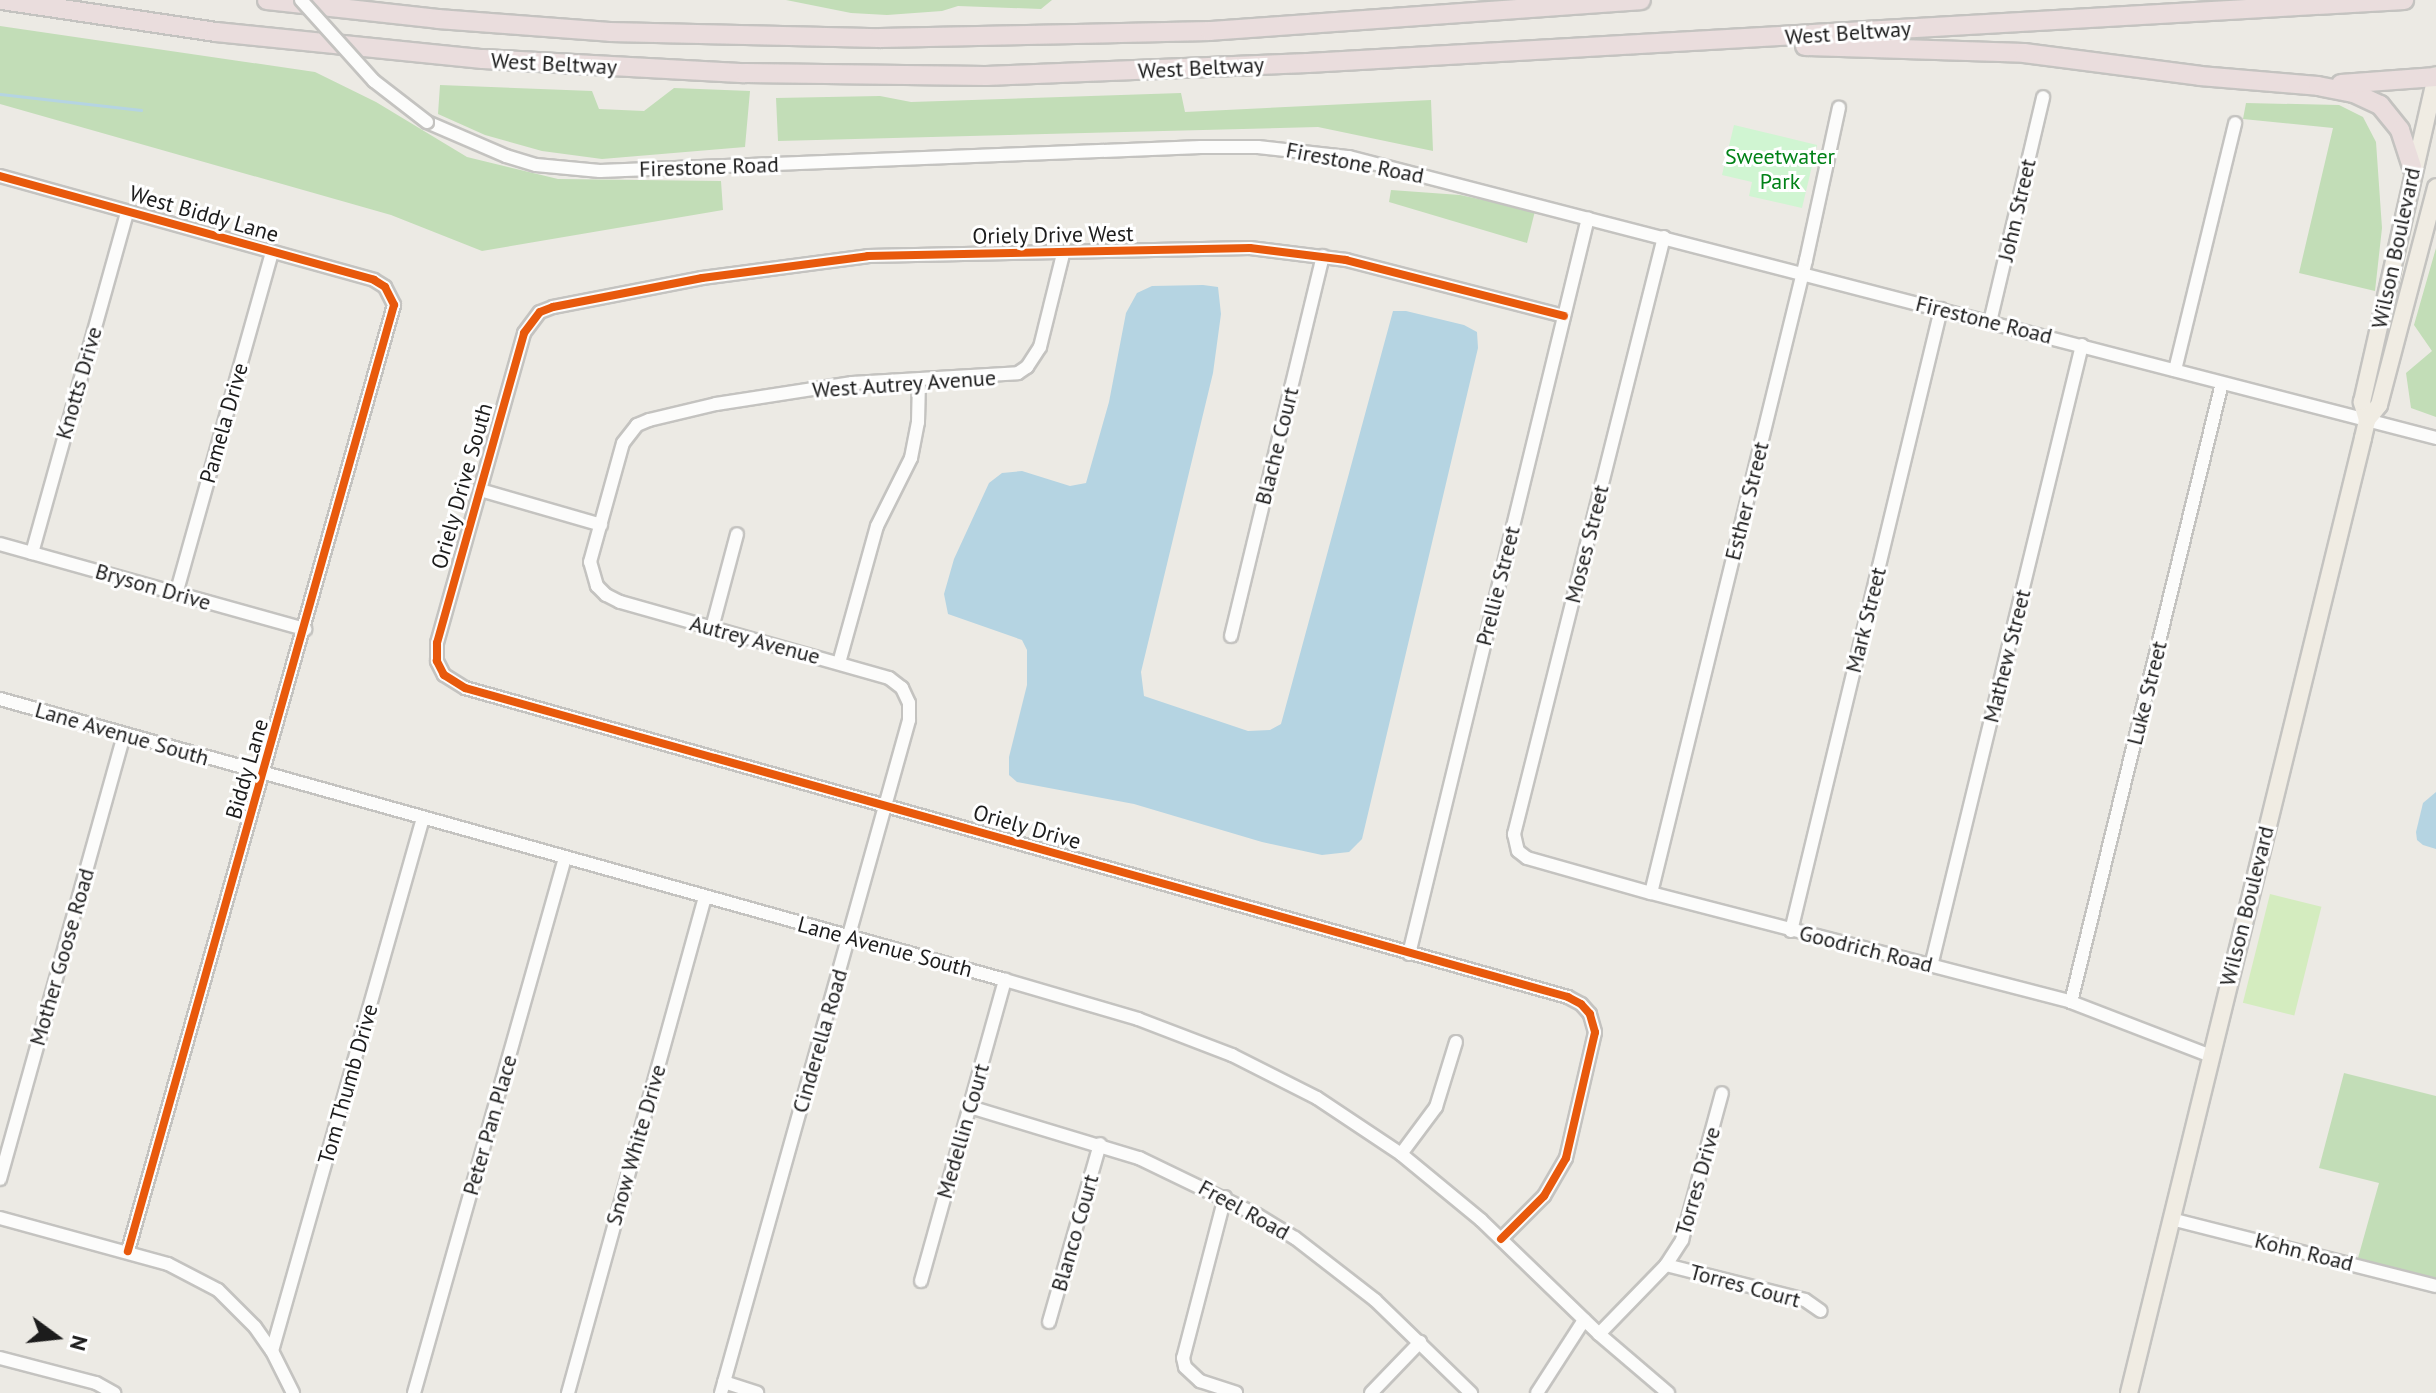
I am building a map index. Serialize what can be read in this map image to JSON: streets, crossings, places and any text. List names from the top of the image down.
{
  "streets": {
    "highway": ["West Beltway"],
    "main road": ["Wilson Boulevard"],
    "street": [
      "Firestone Road",
      "John Street",
      "West Biddy Lane",
      "Oriely Drive West",
      "Knotts Drive",
      "West Autrey Avenue",
      "Pamela Drive",
      "Blache Court",
      "Oriely Drive South",
      "Esther Street",
      "Moses Street",
      "Prellie Street",
      "Bryson Drive",
      "Mark Street",
      "Autrey Avenue",
      "Mathew Street",
      "Luke Street",
      "Lane Avenue South",
      "Biddy Lane",
      "Oriely Drive",
      "Goodrich Road",
      "Mother Goose Road",
      "Cinderella Road",
      "Tom Thumb Drive",
      "Peter Pan Place",
      "Medellin Court",
      "Snow White Drive",
      "Torres Drive",
      "Freel Road",
      "Blanco Court",
      "Kohn Road",
      "Torres Court"
    ]
  },
  "crossings": [
    ["Firestone Road", "John Street"],
    ["Firestone Road", "Wilson Boulevard"],
    ["Firestone Road", "Esther Street"],
    ["Firestone Road", "Moses Street"],
    ["Firestone Road", "Prellie Street"],
    ["Firestone Road", "Mark Street"],
    ["Firestone Road", "Mathew Street"],
    ["Firestone Road", "Luke Street"],
    ["West Biddy Lane", "Knotts Drive"],
    ["West Biddy Lane", "Pamela Drive"],
    ["West Biddy Lane", "Biddy Lane"],
    ["Oriely Drive West", "West Autrey Avenue"],
    ["Oriely Drive West", "Blache Court"],
    ["Oriely Drive West", "Oriely Drive South"],
    ["Oriely Drive West", "Prellie Street"],
    ["Wilson Boulevard", "Goodrich Road"],
    ["Wilson Boulevard", "Kohn Road"],
    ["Knotts Drive", "Bryson Drive"],
    ["West Autrey Avenue", "Autrey Avenue"],
    ["Pamela Drive", "Bryson Drive"],
    ["Oriely Drive South", "Oriely Drive"],
    ["Esther Street", "Goodrich Road"],
    ["Moses Street", "Goodrich Road"],
    ["Prellie Street", "Oriely Drive"],
    ["Bryson Drive", "Biddy Lane"],
    ["Mark Street", "Goodrich Road"],
    ["Autrey Avenue", "Cinderella Road"],
    ["Mathew Street", "Goodrich Road"],
    ["Luke Street", "Goodrich Road"],
    ["Lane Avenue South", "Biddy Lane"],
    ["Lane Avenue South", "Oriely Drive"],
    ["Lane Avenue South", "Mother Goose Road"],
    ["Lane Avenue South", "Cinderella Road"],
    ["Lane Avenue South", "Tom Thumb Drive"],
    ["Lane Avenue South", "Peter Pan Place"],
    ["Lane Avenue South", "Medellin Court"],
    ["Lane Avenue South", "Snow White Drive"],
    ["Lane Avenue South", "Torres Drive"],
    ["Oriely Drive", "Cinderella Road"],
    ["Medellin Court", "Freel Road"],
    ["Torres Drive", "Torres Court"],
    ["Freel Road", "Blanco Court"]
  ],
  "parks": ["Sweetwater Park"],
  "north": "right"
}
